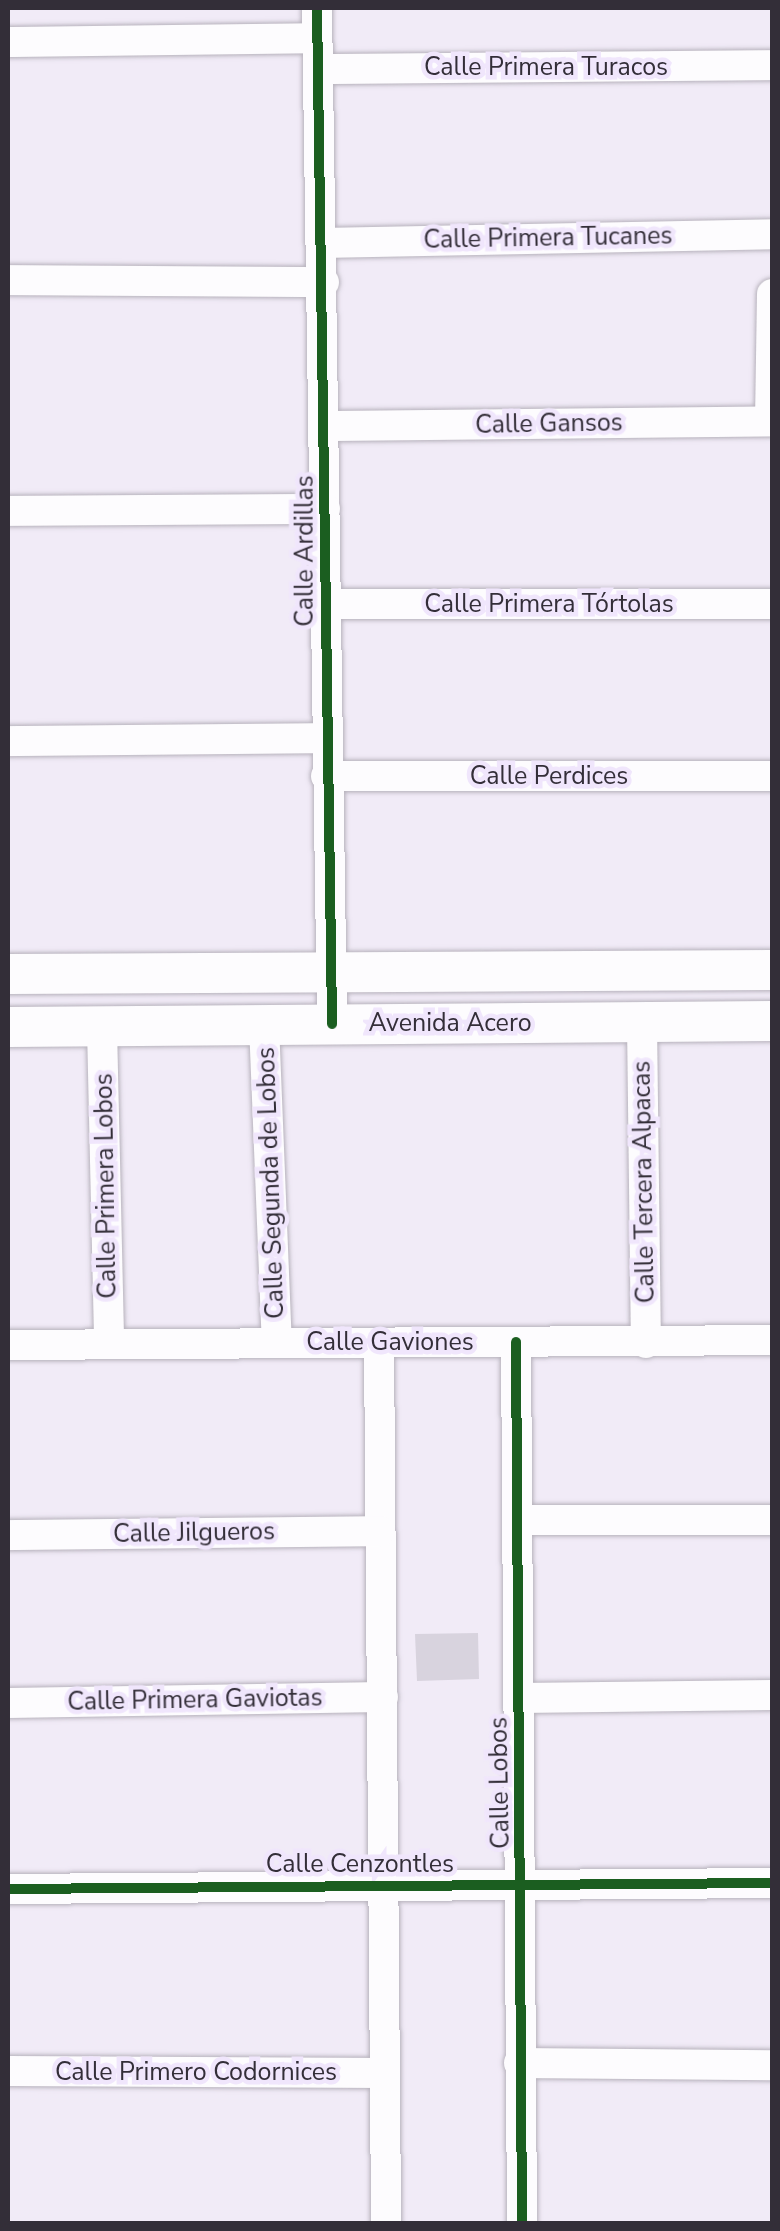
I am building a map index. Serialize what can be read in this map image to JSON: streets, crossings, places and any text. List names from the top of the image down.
{
  "streets": {
    "street": [
      "Calle Primera Turacos",
      "Calle Primera Tucanes",
      "Calle Gansos",
      "Calle Ardillas",
      "Calle Primera Tórtolas",
      "Calle Perdices",
      "Avenida Acero",
      "Calle Tercera Alpacas",
      "Calle Segunda de Lobos",
      "Calle Primera Lobos",
      "Calle Gaviones",
      "Calle Jilgueros",
      "Calle Primera Gaviotas",
      "Calle Lobos",
      "Calle Cenzontles",
      "Calle Primero Codornices"
    ]
  },
  "crossings": [
    ["Calle Primera Turacos", "Calle Ardillas"],
    ["Calle Primera Tucanes", "Calle Ardillas"],
    ["Calle Gansos", "Calle Ardillas"],
    ["Calle Ardillas", "Calle Primera Tórtolas"],
    ["Calle Ardillas", "Calle Perdices"],
    ["Calle Ardillas", "Avenida Acero"],
    ["Avenida Acero", "Calle Tercera Alpacas"],
    ["Avenida Acero", "Calle Segunda de Lobos"],
    ["Avenida Acero", "Calle Primera Lobos"],
    ["Calle Tercera Alpacas", "Calle Gaviones"],
    ["Calle Segunda de Lobos", "Calle Gaviones"],
    ["Calle Primera Lobos", "Calle Gaviones"],
    ["Calle Gaviones", "Calle Lobos"],
    ["Calle Lobos", "Calle Cenzontles"]
  ]
}
